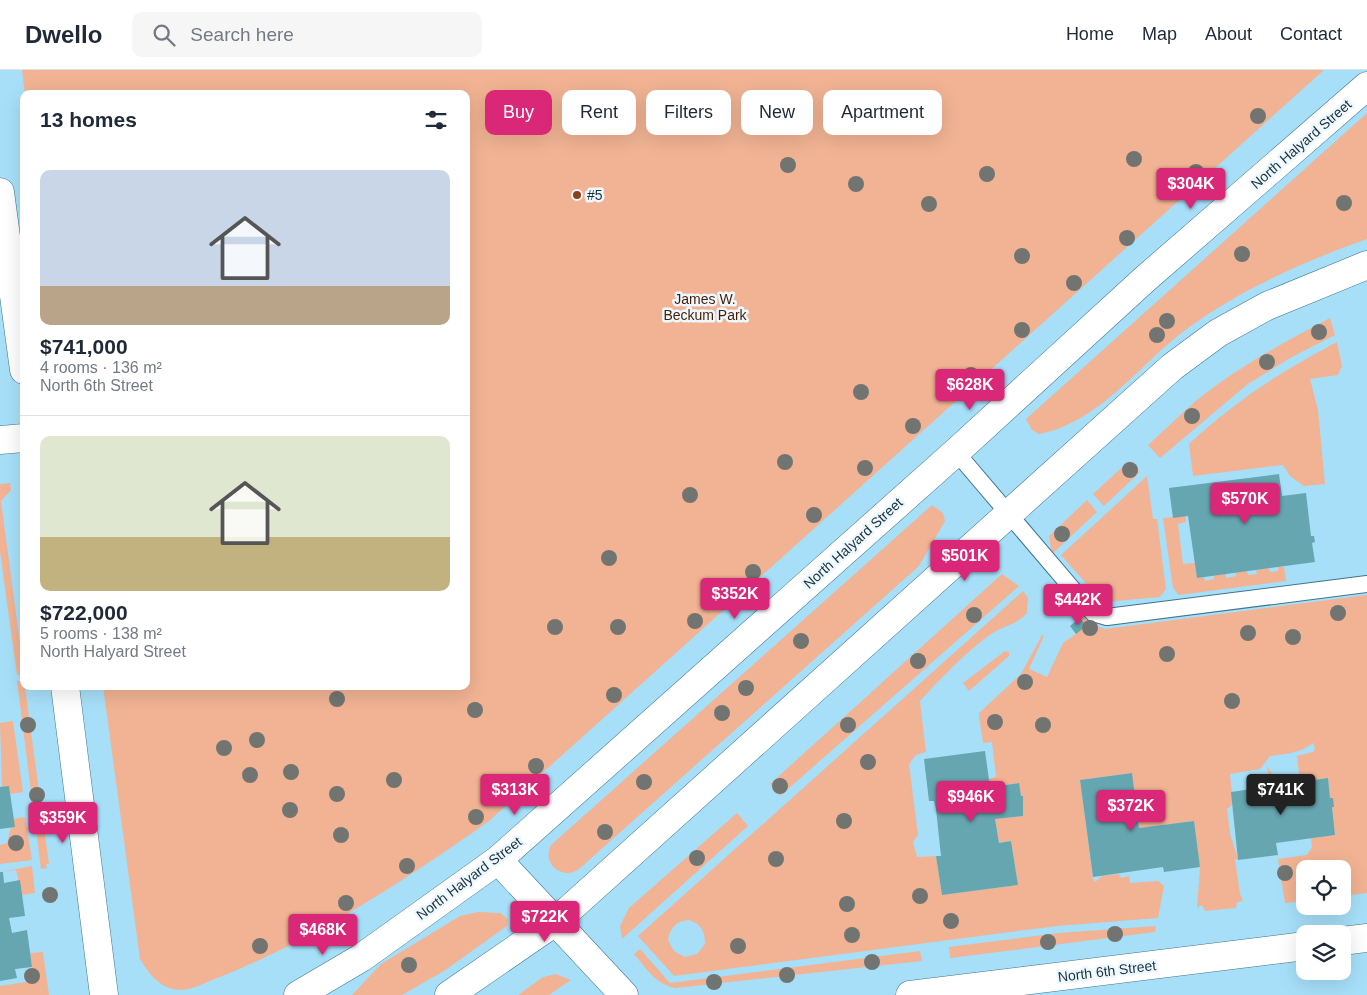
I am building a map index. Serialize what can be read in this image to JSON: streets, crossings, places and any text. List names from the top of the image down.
{
  "streets": {
    "main road": ["North Halyard Street", "North 6th Street"]
  },
  "parks": ["James W. Beckum Park"],
  "places": ["#5"],
  "page": {
    "header": "Dwello",
    "search": "Search here",
    "nav": [
      "Home",
      "Map",
      "About",
      "Contact"
    ],
    "chip": [
      "Buy",
      "Rent",
      "Filters",
      "New",
      "Apartment"
    ],
    "heading": "13 homes",
    "list": [
      {
        "name": "$741,000",
        "note": "4 rooms · 136 m² · North 6th Street"
      },
      {
        "name": "$722,000",
        "note": "5 rooms · 138 m² · North Halyard Street"
      }
    ],
    "price": [
      "$304K",
      "$628K",
      "$570K",
      "$501K",
      "$352K",
      "$442K",
      "$313K",
      "$741K",
      "$946K",
      "$372K",
      "$359K",
      "$722K",
      "$468K"
    ]
  }
}
